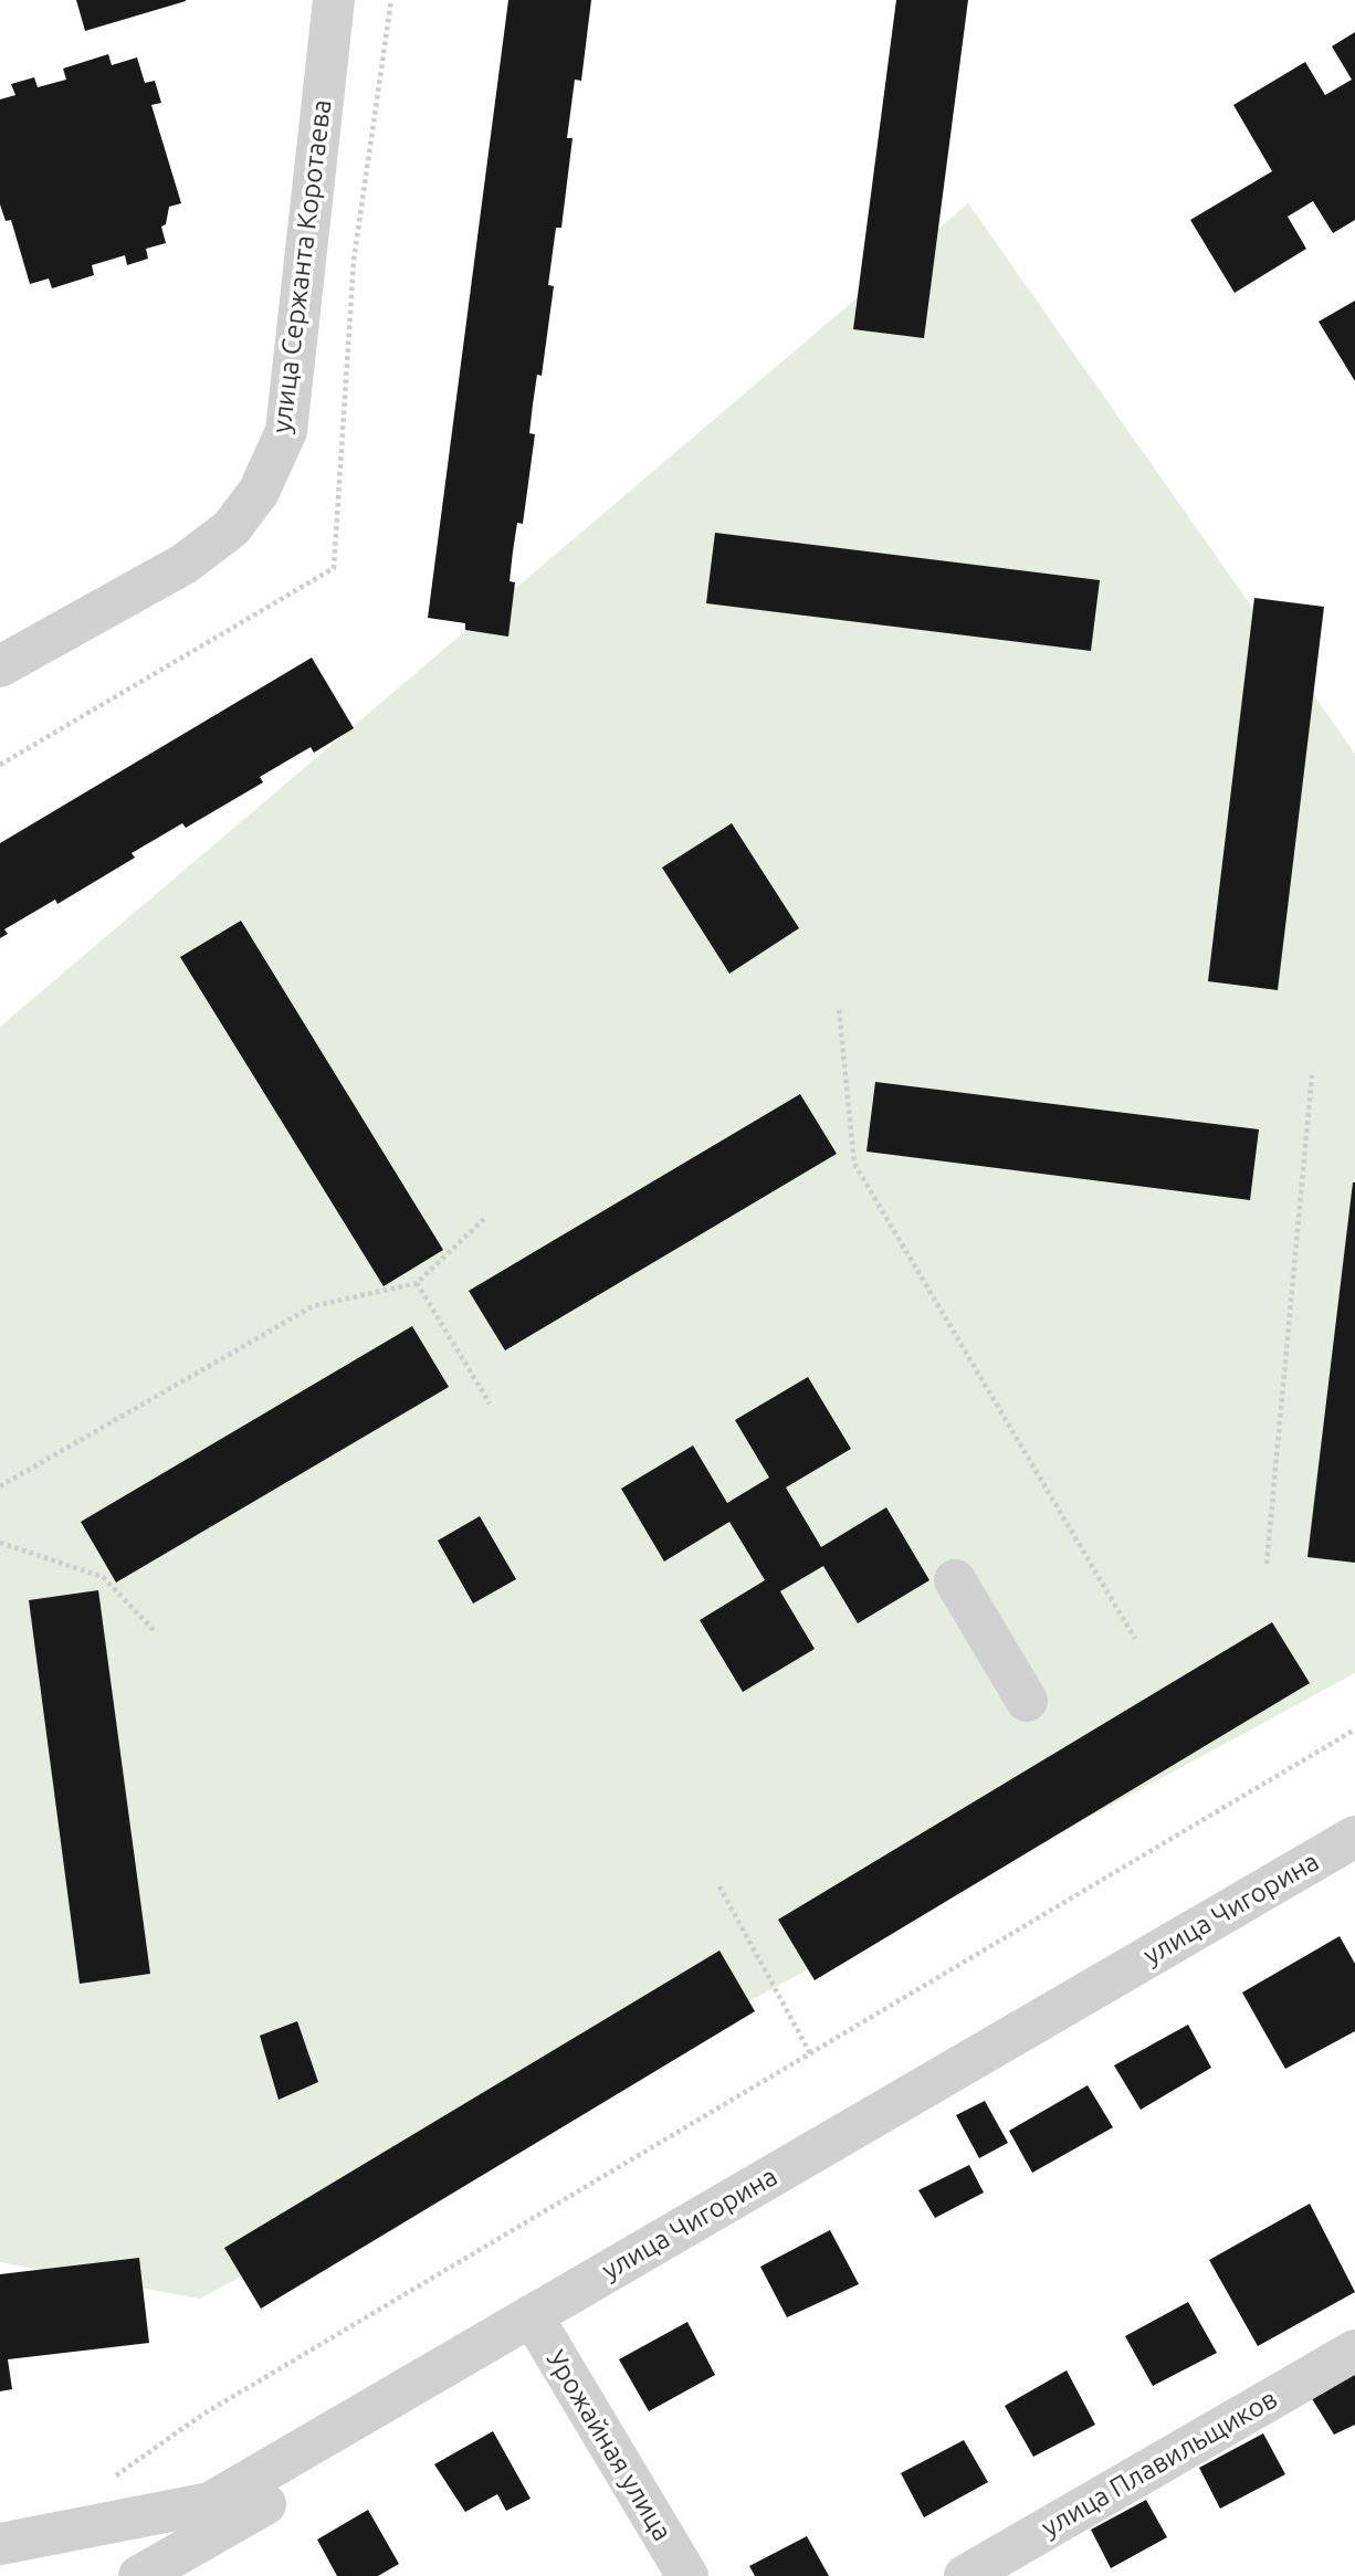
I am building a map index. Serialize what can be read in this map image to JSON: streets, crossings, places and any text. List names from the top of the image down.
{
  "streets": {
    "street": [
      "улица Сержанта Коротаева",
      "улица Чигорина",
      "Урожайная улица",
      "улица Плавильщиков"
    ]
  },
  "crossings": [
    ["улица Чигорина", "Урожайная улица"]
  ]
}
